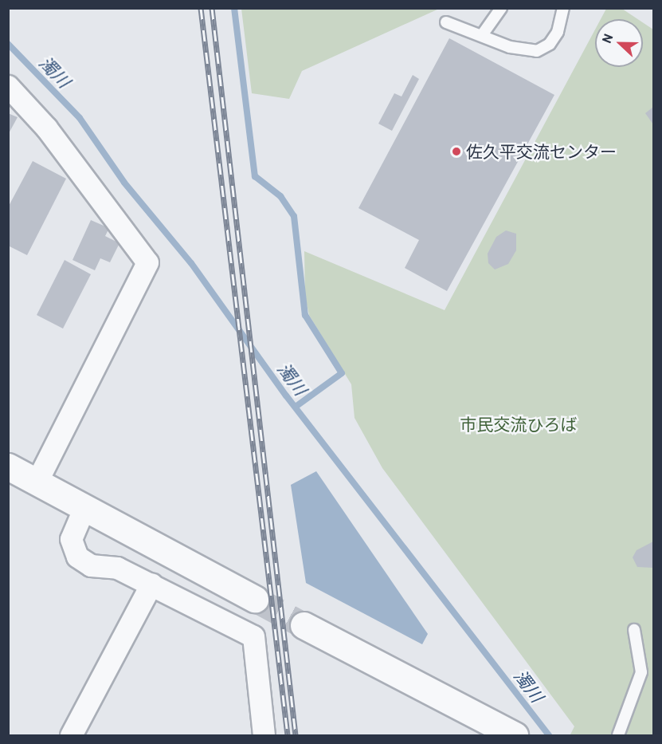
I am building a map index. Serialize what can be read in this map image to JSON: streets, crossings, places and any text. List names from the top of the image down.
{
  "water": ["濁川"],
  "parks": ["市民交流ひろば"],
  "places": ["佐久平交流センター"],
  "north": "left"
}
